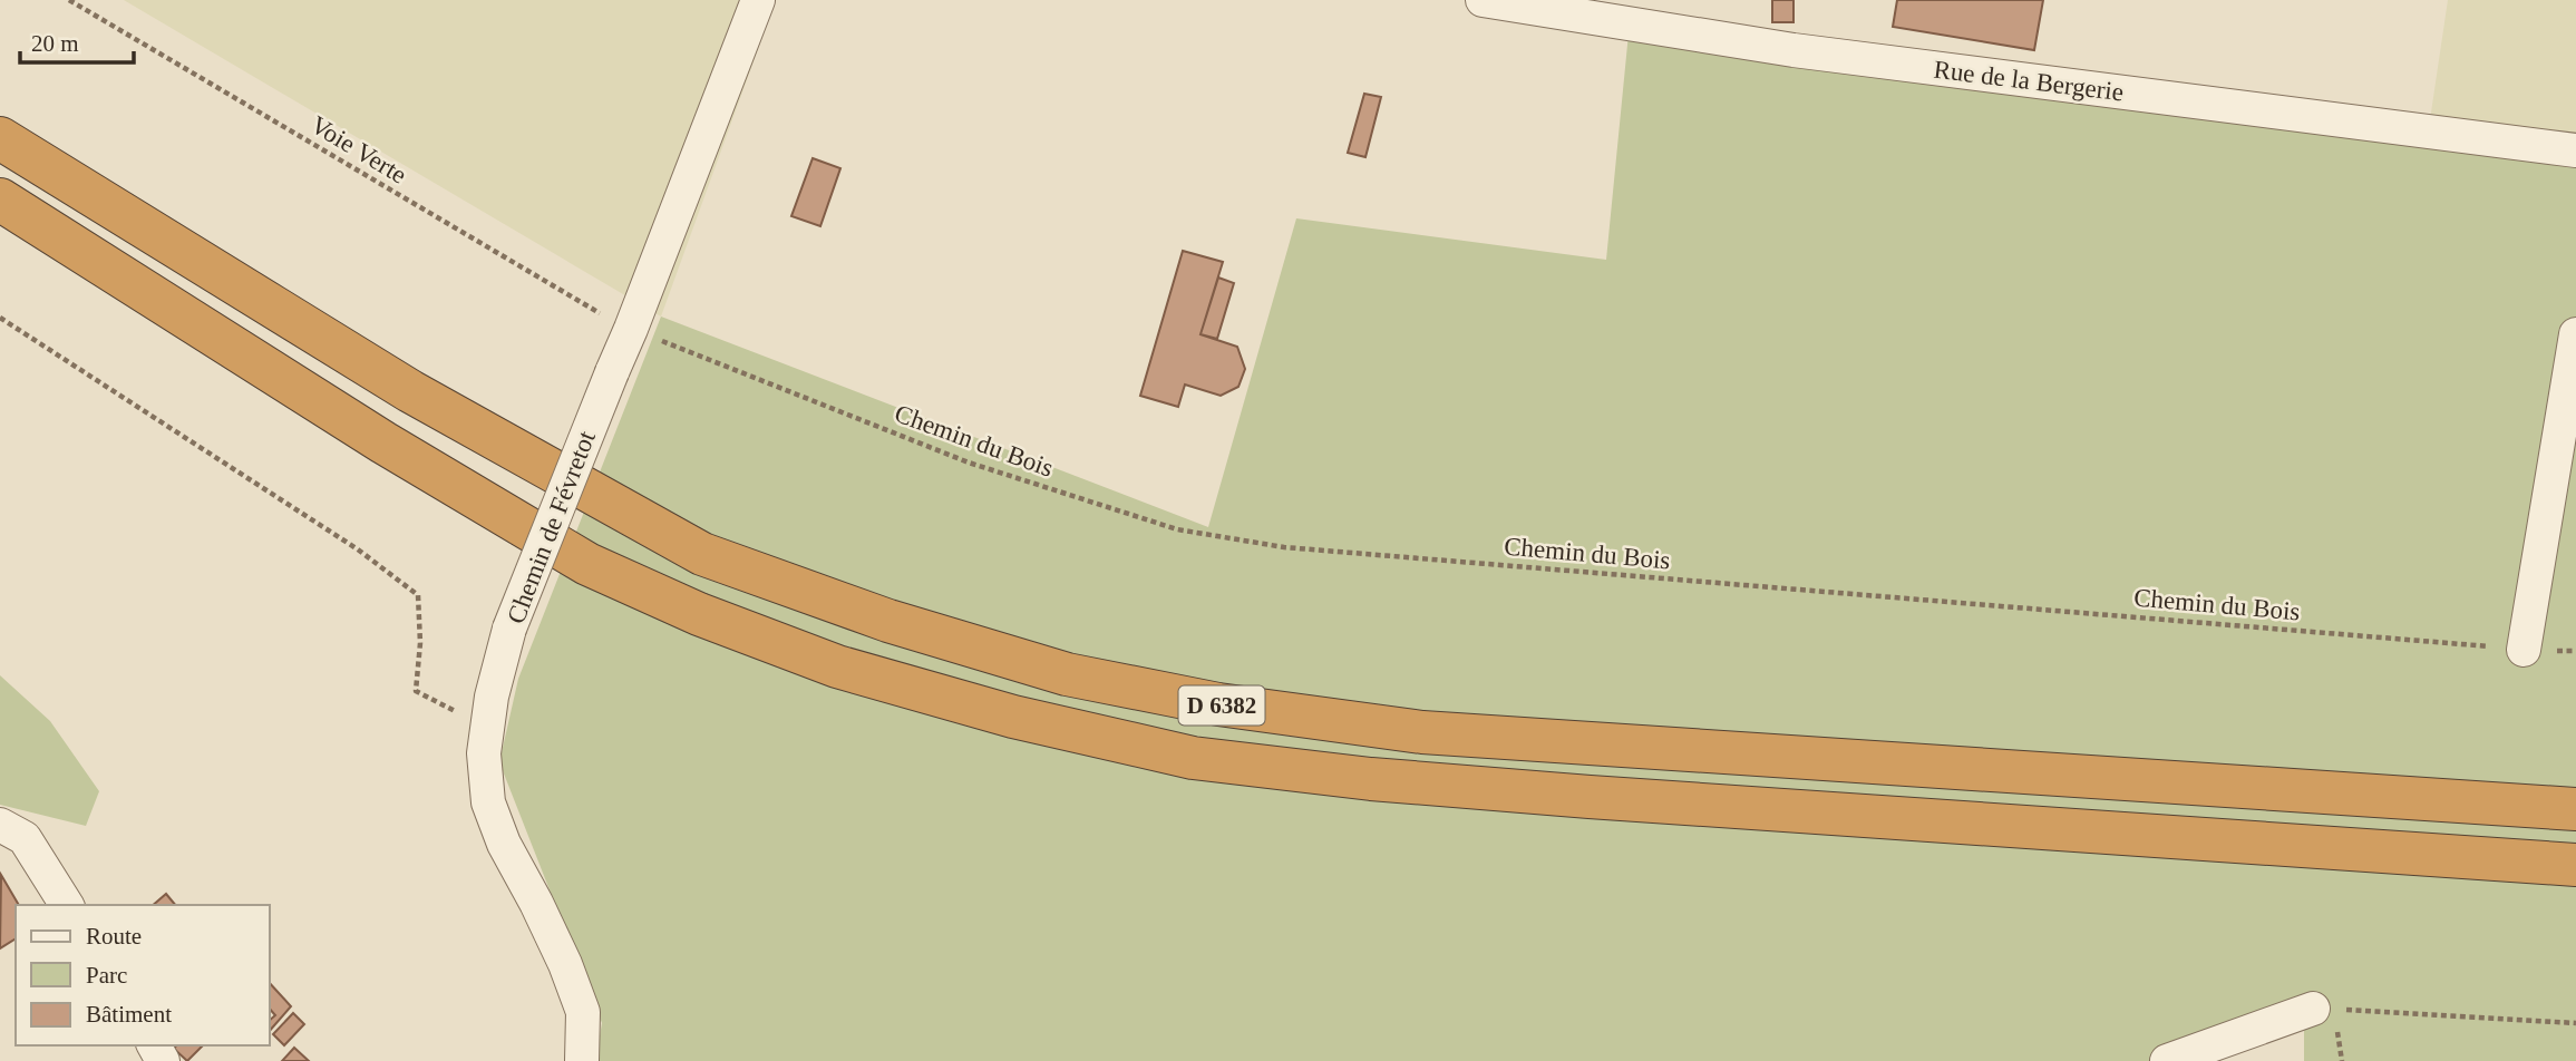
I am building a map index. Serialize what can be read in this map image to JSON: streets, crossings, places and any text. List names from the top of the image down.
{
  "streets": {
    "highway": ["D 6382"],
    "street": ["Rue de la Bergerie", "Chemin de Févretot"],
    "path": ["Voie Verte", "Chemin du Bois"]
  },
  "crossings": [
    ["Voie Verte", "Chemin du Bois"],
    ["Voie Verte", "Chemin de Févretot"],
    ["Chemin du Bois", "Chemin de Févretot"]
  ],
  "legend": ["Route", "Parc", "Bâtiment"],
  "scale_bar": "20 m"
}
